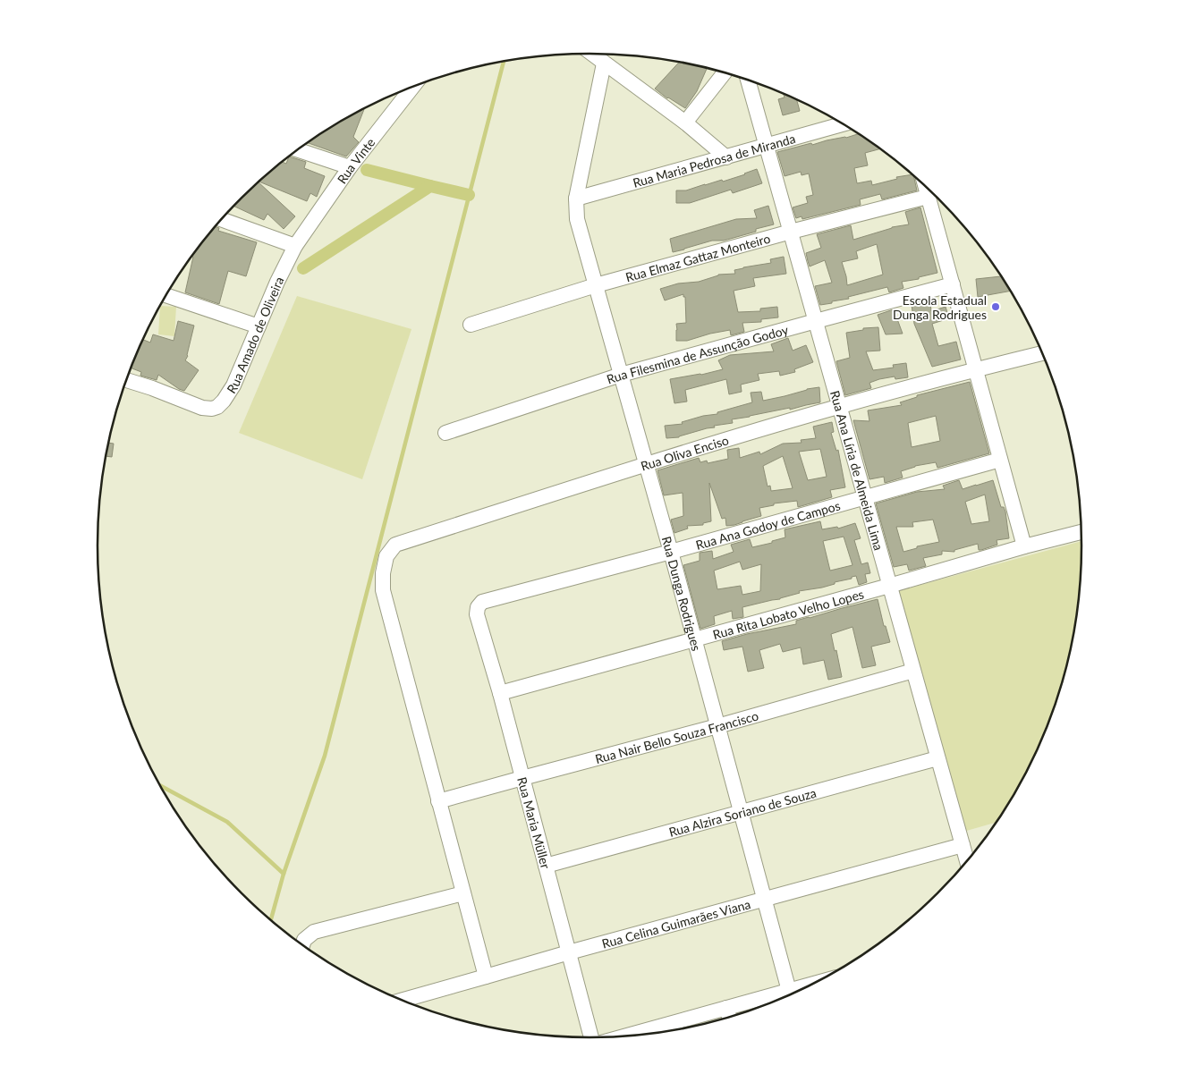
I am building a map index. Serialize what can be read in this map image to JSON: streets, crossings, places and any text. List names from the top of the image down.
{
  "streets": {
    "street": [
      "Rua Vinte",
      "Rua Maria Pedrosa de Miranda",
      "Rua Elmaz Gattaz Monteiro",
      "Rua Amado de Oliveira",
      "Rua Filesmina de Assunção Godoy",
      "Rua Oliva Enciso",
      "Rua Ana Líria de Almeida Lima",
      "Rua Ana Godoy de Campos",
      "Rua Dunga Rodrigues",
      "Rua Rita Lobato Velho Lopes",
      "Rua Nair Bello Souza Francisco",
      "Rua Alzira Soriano de Souza",
      "Rua Maria Müller",
      "Rua Celina Guimarães Viana"
    ]
  },
  "crossings": [
    ["Rua Vinte", "Rua Amado de Oliveira"],
    ["Rua Maria Pedrosa de Miranda", "Rua Ana Líria de Almeida Lima"],
    ["Rua Maria Pedrosa de Miranda", "Rua Dunga Rodrigues"],
    ["Rua Elmaz Gattaz Monteiro", "Rua Ana Líria de Almeida Lima"],
    ["Rua Elmaz Gattaz Monteiro", "Rua Dunga Rodrigues"],
    ["Rua Filesmina de Assunção Godoy", "Rua Ana Líria de Almeida Lima"],
    ["Rua Filesmina de Assunção Godoy", "Rua Dunga Rodrigues"],
    ["Rua Oliva Enciso", "Rua Ana Líria de Almeida Lima"],
    ["Rua Oliva Enciso", "Rua Dunga Rodrigues"],
    ["Rua Oliva Enciso", "Rua Nair Bello Souza Francisco"],
    ["Rua Ana Líria de Almeida Lima", "Rua Ana Godoy de Campos"],
    ["Rua Ana Líria de Almeida Lima", "Rua Rita Lobato Velho Lopes"],
    ["Rua Ana Líria de Almeida Lima", "Rua Nair Bello Souza Francisco"],
    ["Rua Ana Líria de Almeida Lima", "Rua Alzira Soriano de Souza"],
    ["Rua Ana Líria de Almeida Lima", "Rua Celina Guimarães Viana"],
    ["Rua Ana Godoy de Campos", "Rua Dunga Rodrigues"],
    ["Rua Ana Godoy de Campos", "Rua Maria Müller"],
    ["Rua Dunga Rodrigues", "Rua Rita Lobato Velho Lopes"],
    ["Rua Dunga Rodrigues", "Rua Nair Bello Souza Francisco"],
    ["Rua Dunga Rodrigues", "Rua Alzira Soriano de Souza"],
    ["Rua Dunga Rodrigues", "Rua Celina Guimarães Viana"],
    ["Rua Rita Lobato Velho Lopes", "Rua Maria Müller"],
    ["Rua Nair Bello Souza Francisco", "Rua Maria Müller"],
    ["Rua Alzira Soriano de Souza", "Rua Maria Müller"],
    ["Rua Maria Müller", "Rua Celina Guimarães Viana"]
  ],
  "places": ["Escola Estadual Dunga Rodrigues"]
}
